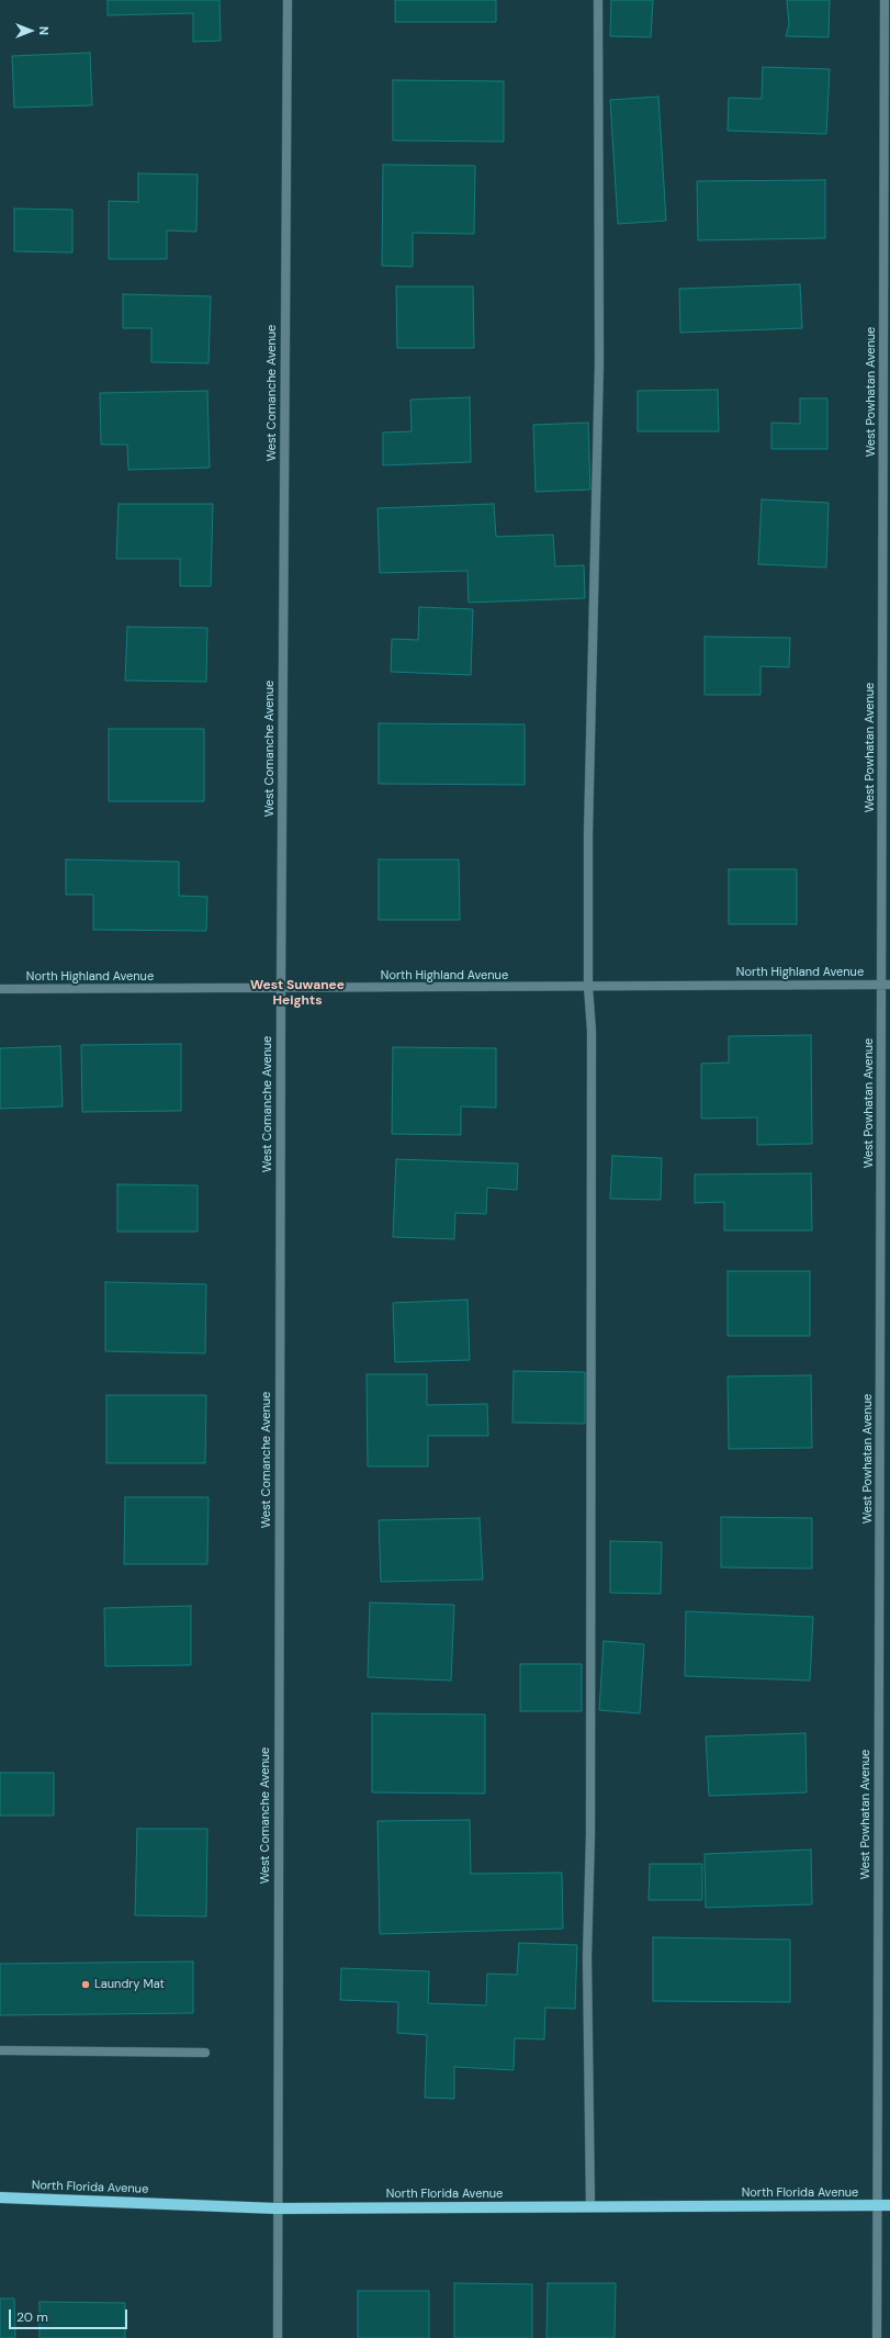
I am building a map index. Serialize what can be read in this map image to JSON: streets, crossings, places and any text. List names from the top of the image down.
{
  "streets": {
    "main road": ["North Florida Avenue"],
    "street": ["West Powhatan Avenue", "West Comanche Avenue", "North Highland Avenue"]
  },
  "crossings": [
    ["West Powhatan Avenue", "North Highland Avenue"],
    ["West Powhatan Avenue", "North Florida Avenue"],
    ["West Comanche Avenue", "North Highland Avenue"],
    ["West Comanche Avenue", "North Florida Avenue"]
  ],
  "districts": ["West Suwanee Heights"],
  "places": ["Laundry Mat"],
  "scale_bar": "20 m",
  "north": "right"
}
